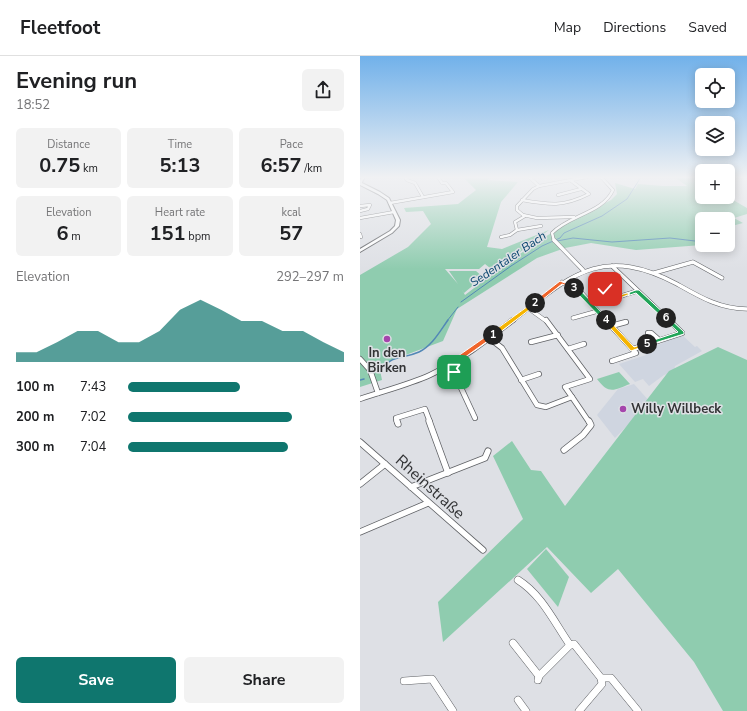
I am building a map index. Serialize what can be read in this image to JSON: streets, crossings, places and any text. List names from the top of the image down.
{
  "streets": {
    "street": ["Rheinstraße"]
  },
  "water": ["Sedentaler Bach"],
  "places": ["In den Birken", "Willy Willbeck"],
  "page": {
    "header": "Fleetfoot",
    "nav": ["Map", "Directions", "Saved"],
    "heading": ["Evening run", "18:52"],
    "map_buttons": ["+", "−"],
    "stats": [
      ["Distance", "0.75 km"],
      ["Time", "5:13"],
      ["Pace", "6:57 /km"],
      ["Elevation", "6 m"],
      ["Heart rate", "151 bpm"],
      ["kcal", "57"]
    ],
    "chart": ["Elevation", "292–297 m"],
    "pins": [
      "3",
      "2",
      "6",
      "4",
      "1",
      "5"
    ],
    "list": [
      {
        "name": "100 m",
        "note": "7:43"
      },
      {
        "name": "200 m",
        "note": "7:02"
      },
      {
        "name": "300 m",
        "note": "7:04"
      }
    ],
    "buttons": ["Save", "Share"]
  }
}
